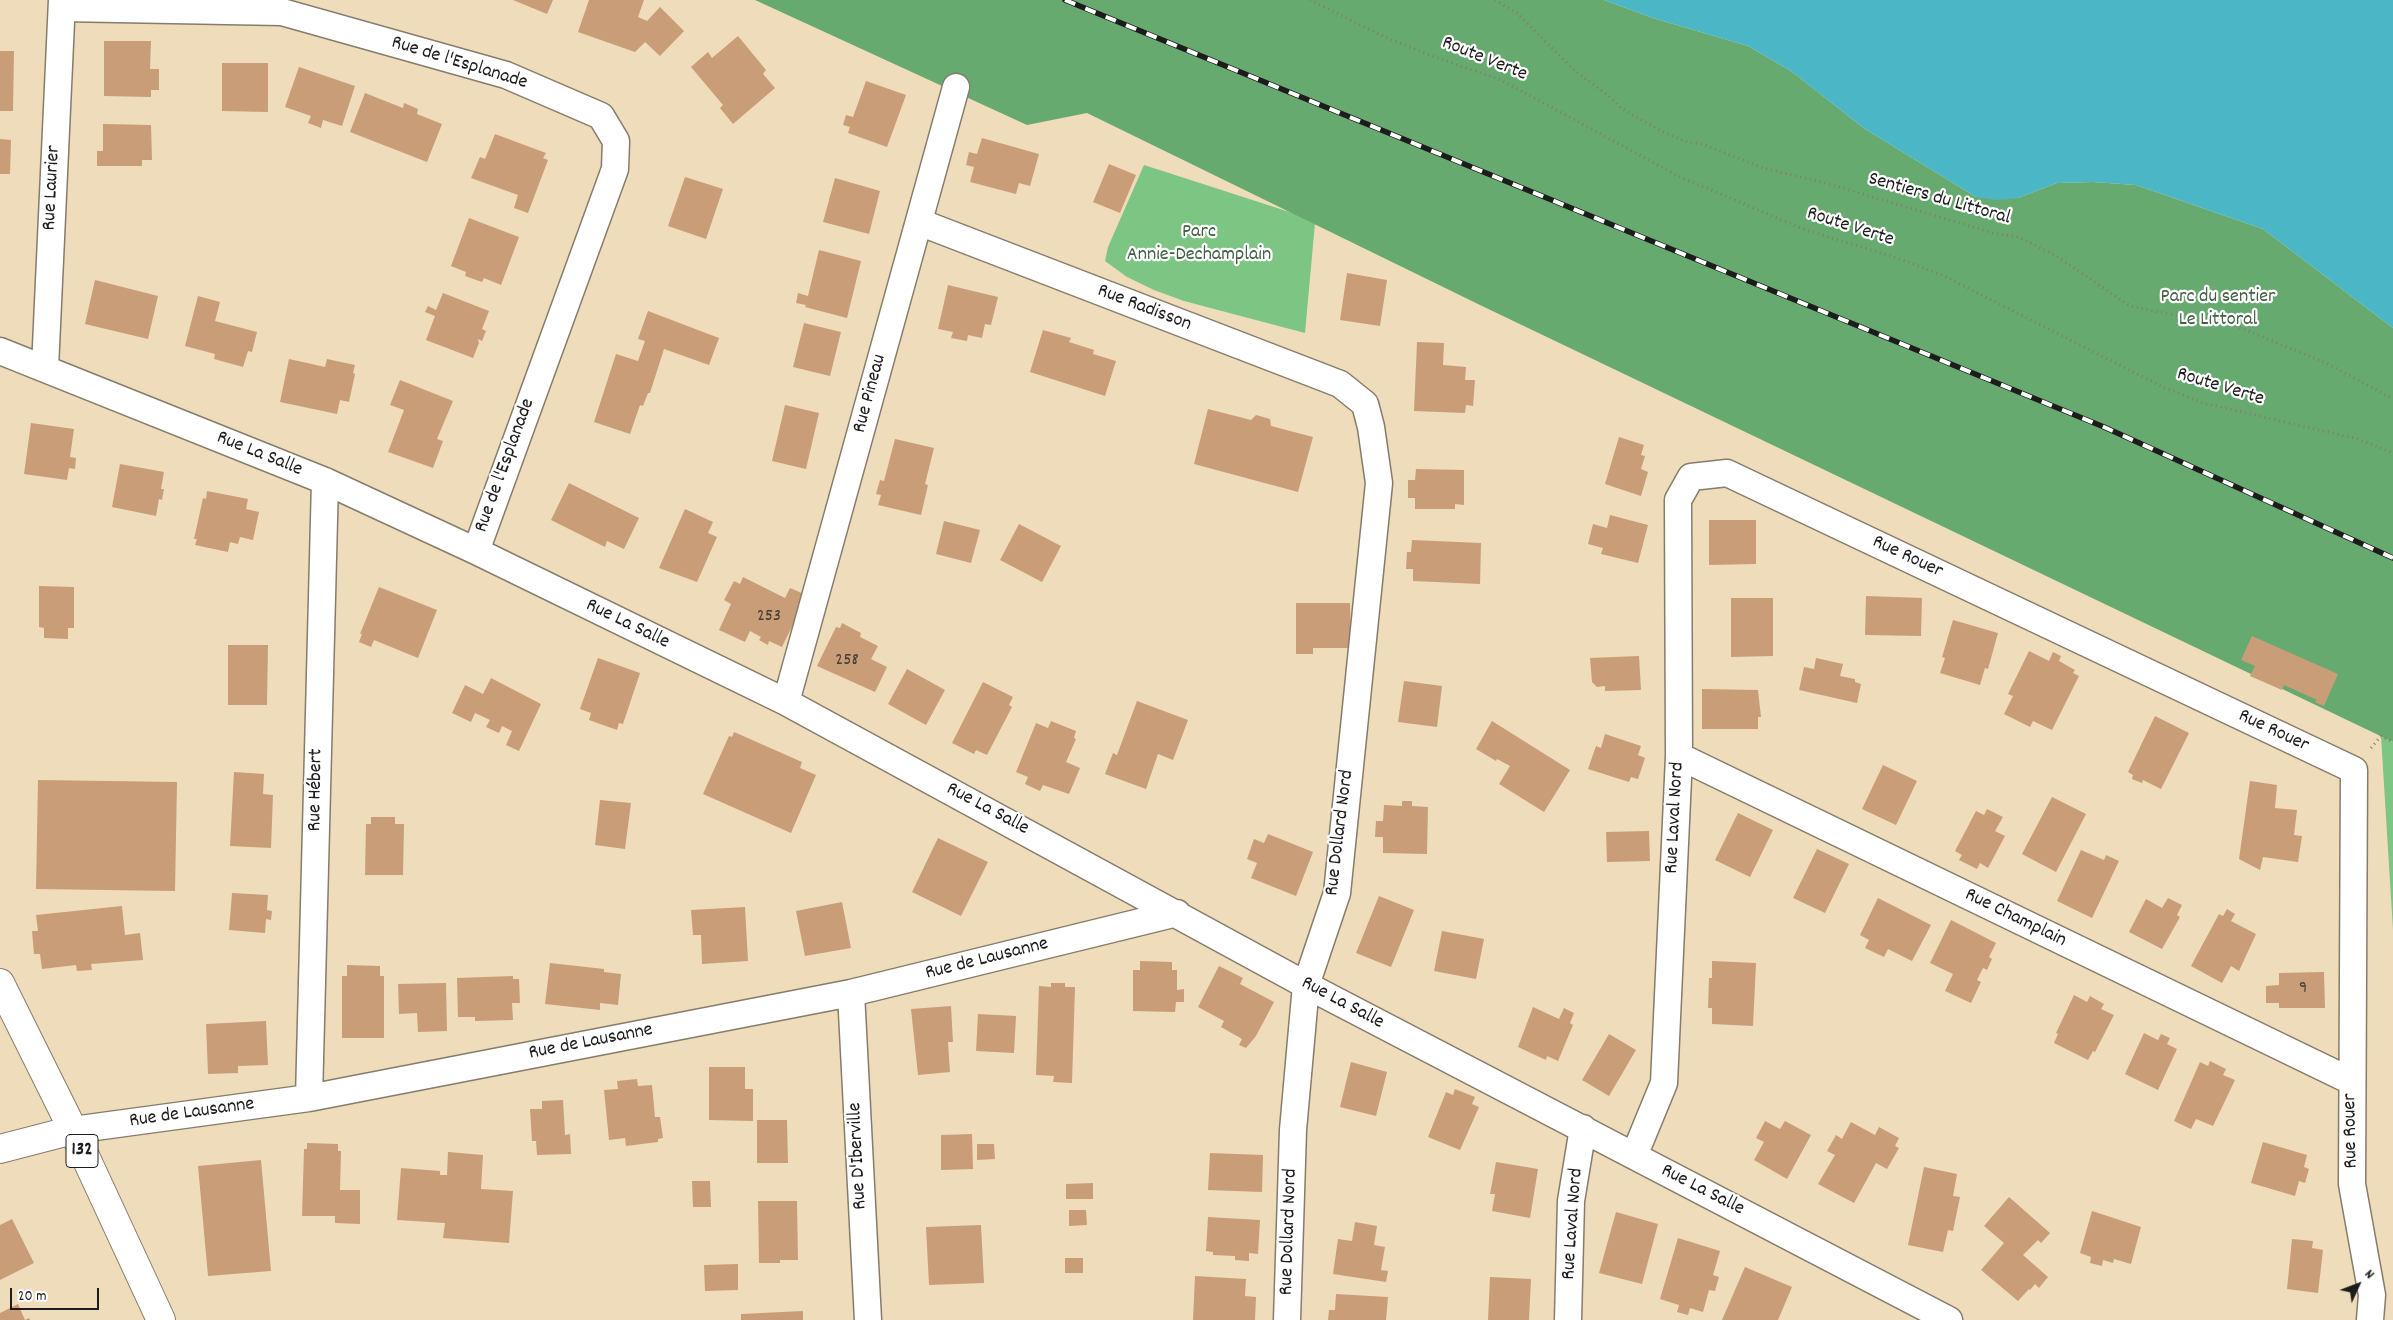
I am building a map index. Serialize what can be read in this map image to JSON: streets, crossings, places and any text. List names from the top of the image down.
{
  "streets": {
    "main road": ["Rue de Lausanne", "132"],
    "street": [
      "Rue de l'Esplanade",
      "Rue Laurier",
      "Rue Radisson",
      "Rue Pineau",
      "Rue La Salle",
      "Rue Rouer",
      "Rue Hébert",
      "Rue Laval Nord",
      "Rue Dollard Nord",
      "Rue Champlain",
      "Rue D'Iberville"
    ],
    "path": ["Route Verte", "Sentiers du Littoral"]
  },
  "crossings": [
    ["Rue de l'Esplanade", "Rue Laurier"],
    ["Rue de l'Esplanade", "Rue La Salle"],
    ["Rue Laurier", "Rue La Salle"],
    ["Rue Radisson", "Rue Pineau"],
    ["Rue Radisson", "Rue Dollard Nord"],
    ["Rue Pineau", "Rue La Salle"],
    ["Rue La Salle", "Rue Hébert"],
    ["Rue La Salle", "Rue Laval Nord"],
    ["Rue La Salle", "Rue Dollard Nord"],
    ["Rue La Salle", "Rue de Lausanne"],
    ["Rue Rouer", "Rue Laval Nord"],
    ["Rue Rouer", "Rue Champlain"],
    ["Rue Hébert", "Rue de Lausanne"],
    ["Rue Laval Nord", "Rue Champlain"],
    ["Rue de Lausanne", "132"],
    ["Rue de Lausanne", "Rue D'Iberville"]
  ],
  "parks": ["Parc Annie-Dechamplain", "Parc du sentier Le Littoral"],
  "house_numbers": ["253", "258", "9"],
  "scale_bar": "20 m",
  "north": "top right"
}
